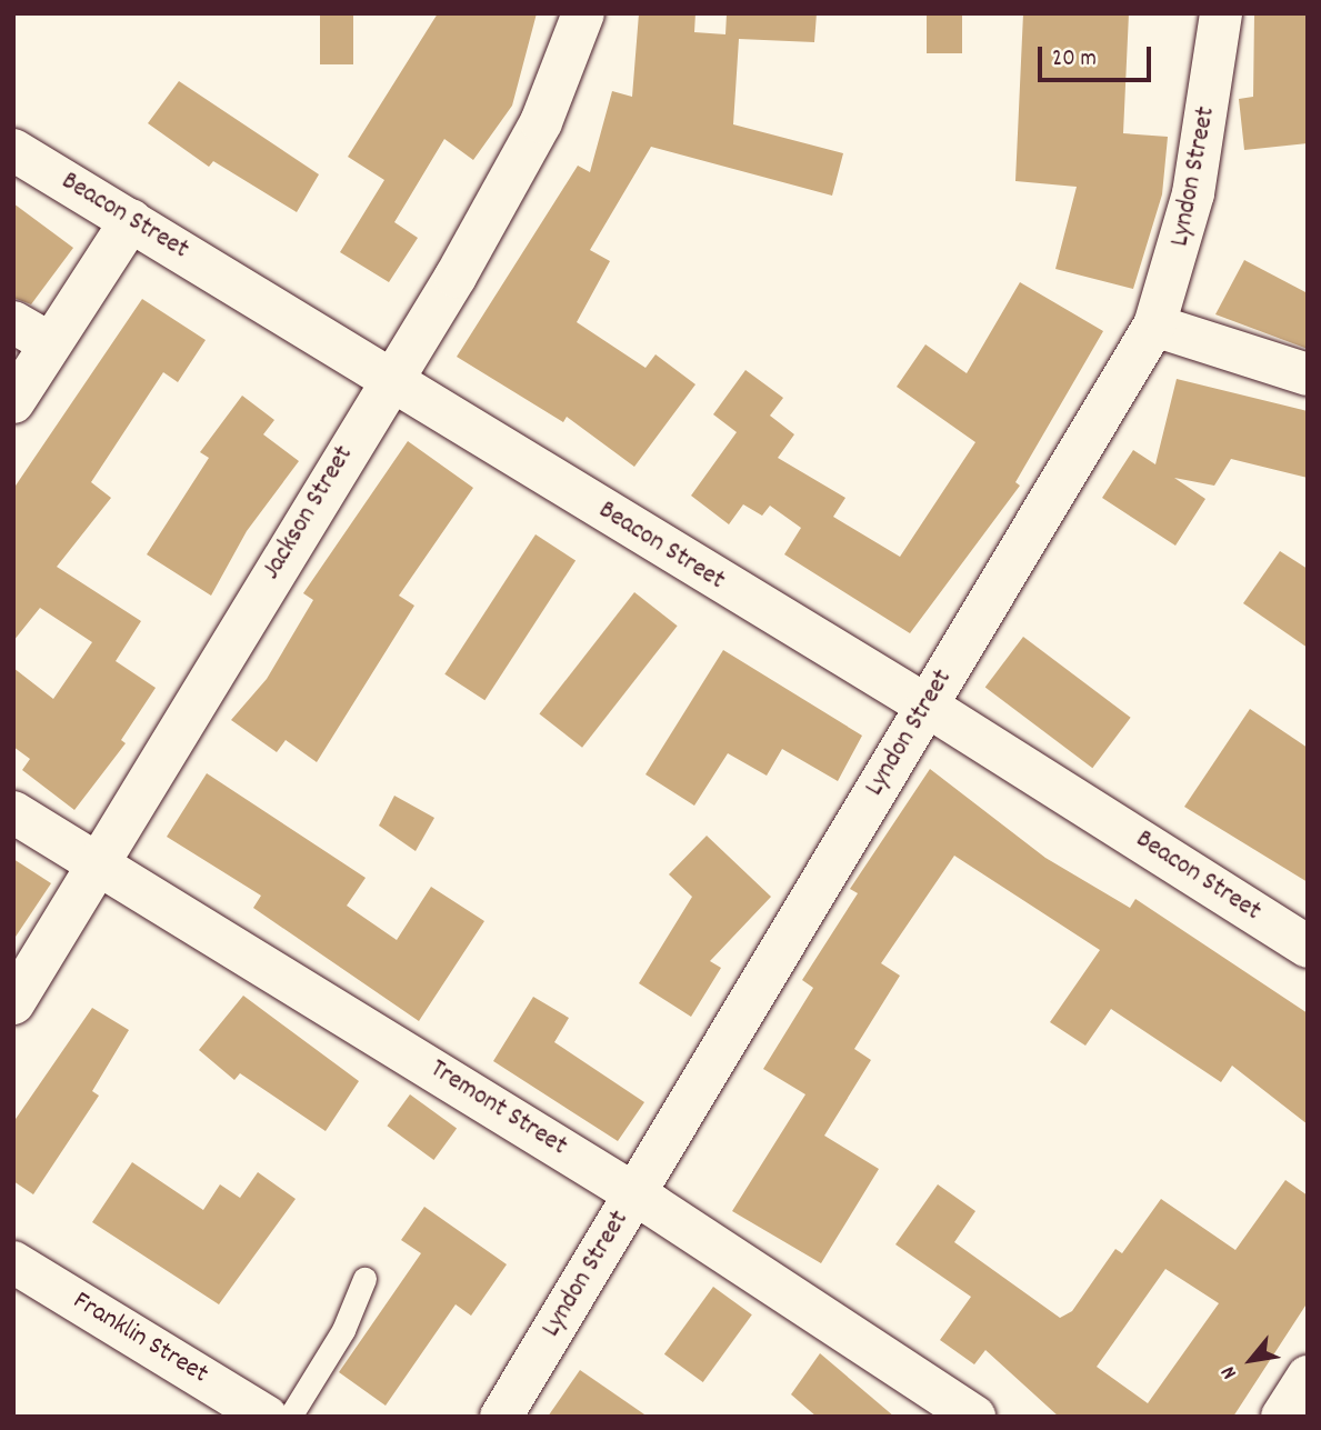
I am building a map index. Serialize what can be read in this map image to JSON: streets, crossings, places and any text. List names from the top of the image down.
{
  "streets": {
    "street": [
      "Lyndon Street",
      "Beacon Street",
      "Jackson Street",
      "Tremont Street",
      "Franklin Street"
    ]
  },
  "crossings": [
    ["Lyndon Street", "Beacon Street"],
    ["Lyndon Street", "Tremont Street"],
    ["Beacon Street", "Jackson Street"],
    ["Jackson Street", "Tremont Street"]
  ],
  "scale_bar": "20 m",
  "north": "bottom left"
}
